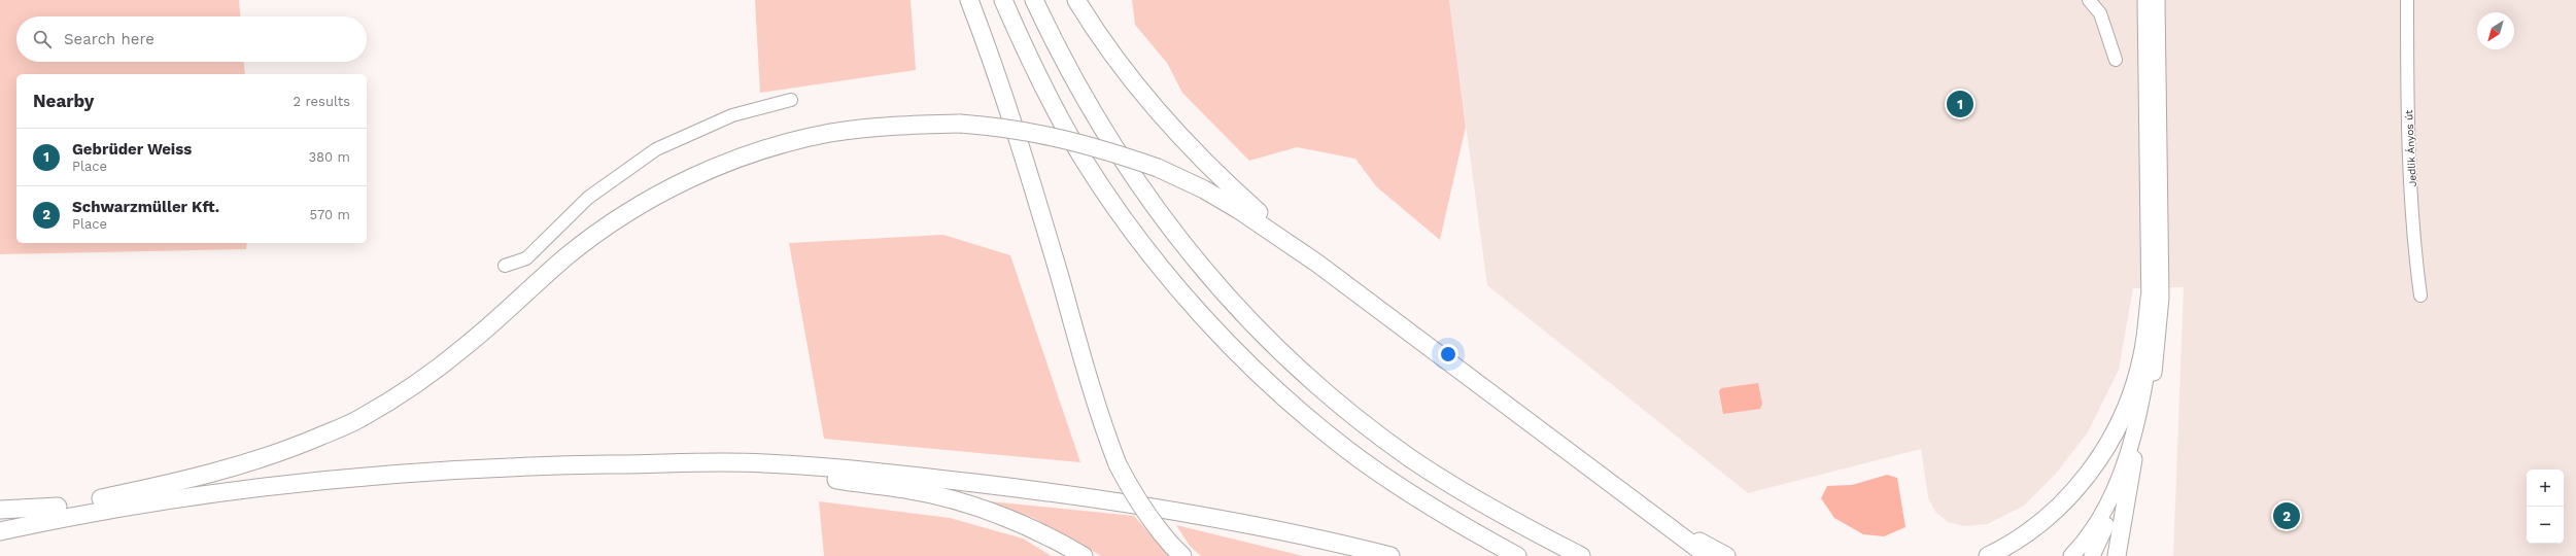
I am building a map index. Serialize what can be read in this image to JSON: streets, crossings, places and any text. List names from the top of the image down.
{
  "streets": {
    "street": ["Jedlik Ányos út"]
  },
  "north": "bottom left",
  "page": {
    "search": "Search here",
    "heading": ["Nearby", "2 results"],
    "pins": ["1", "2"],
    "list": [
      {
        "mark": "1",
        "name": "Gebrüder Weiss",
        "note": "Place",
        "value": "380 m"
      },
      {
        "mark": "2",
        "name": "Schwarzmüller Kft.",
        "note": "Place",
        "value": "570 m"
      }
    ],
    "map_buttons": ["+", "−"]
  }
}
